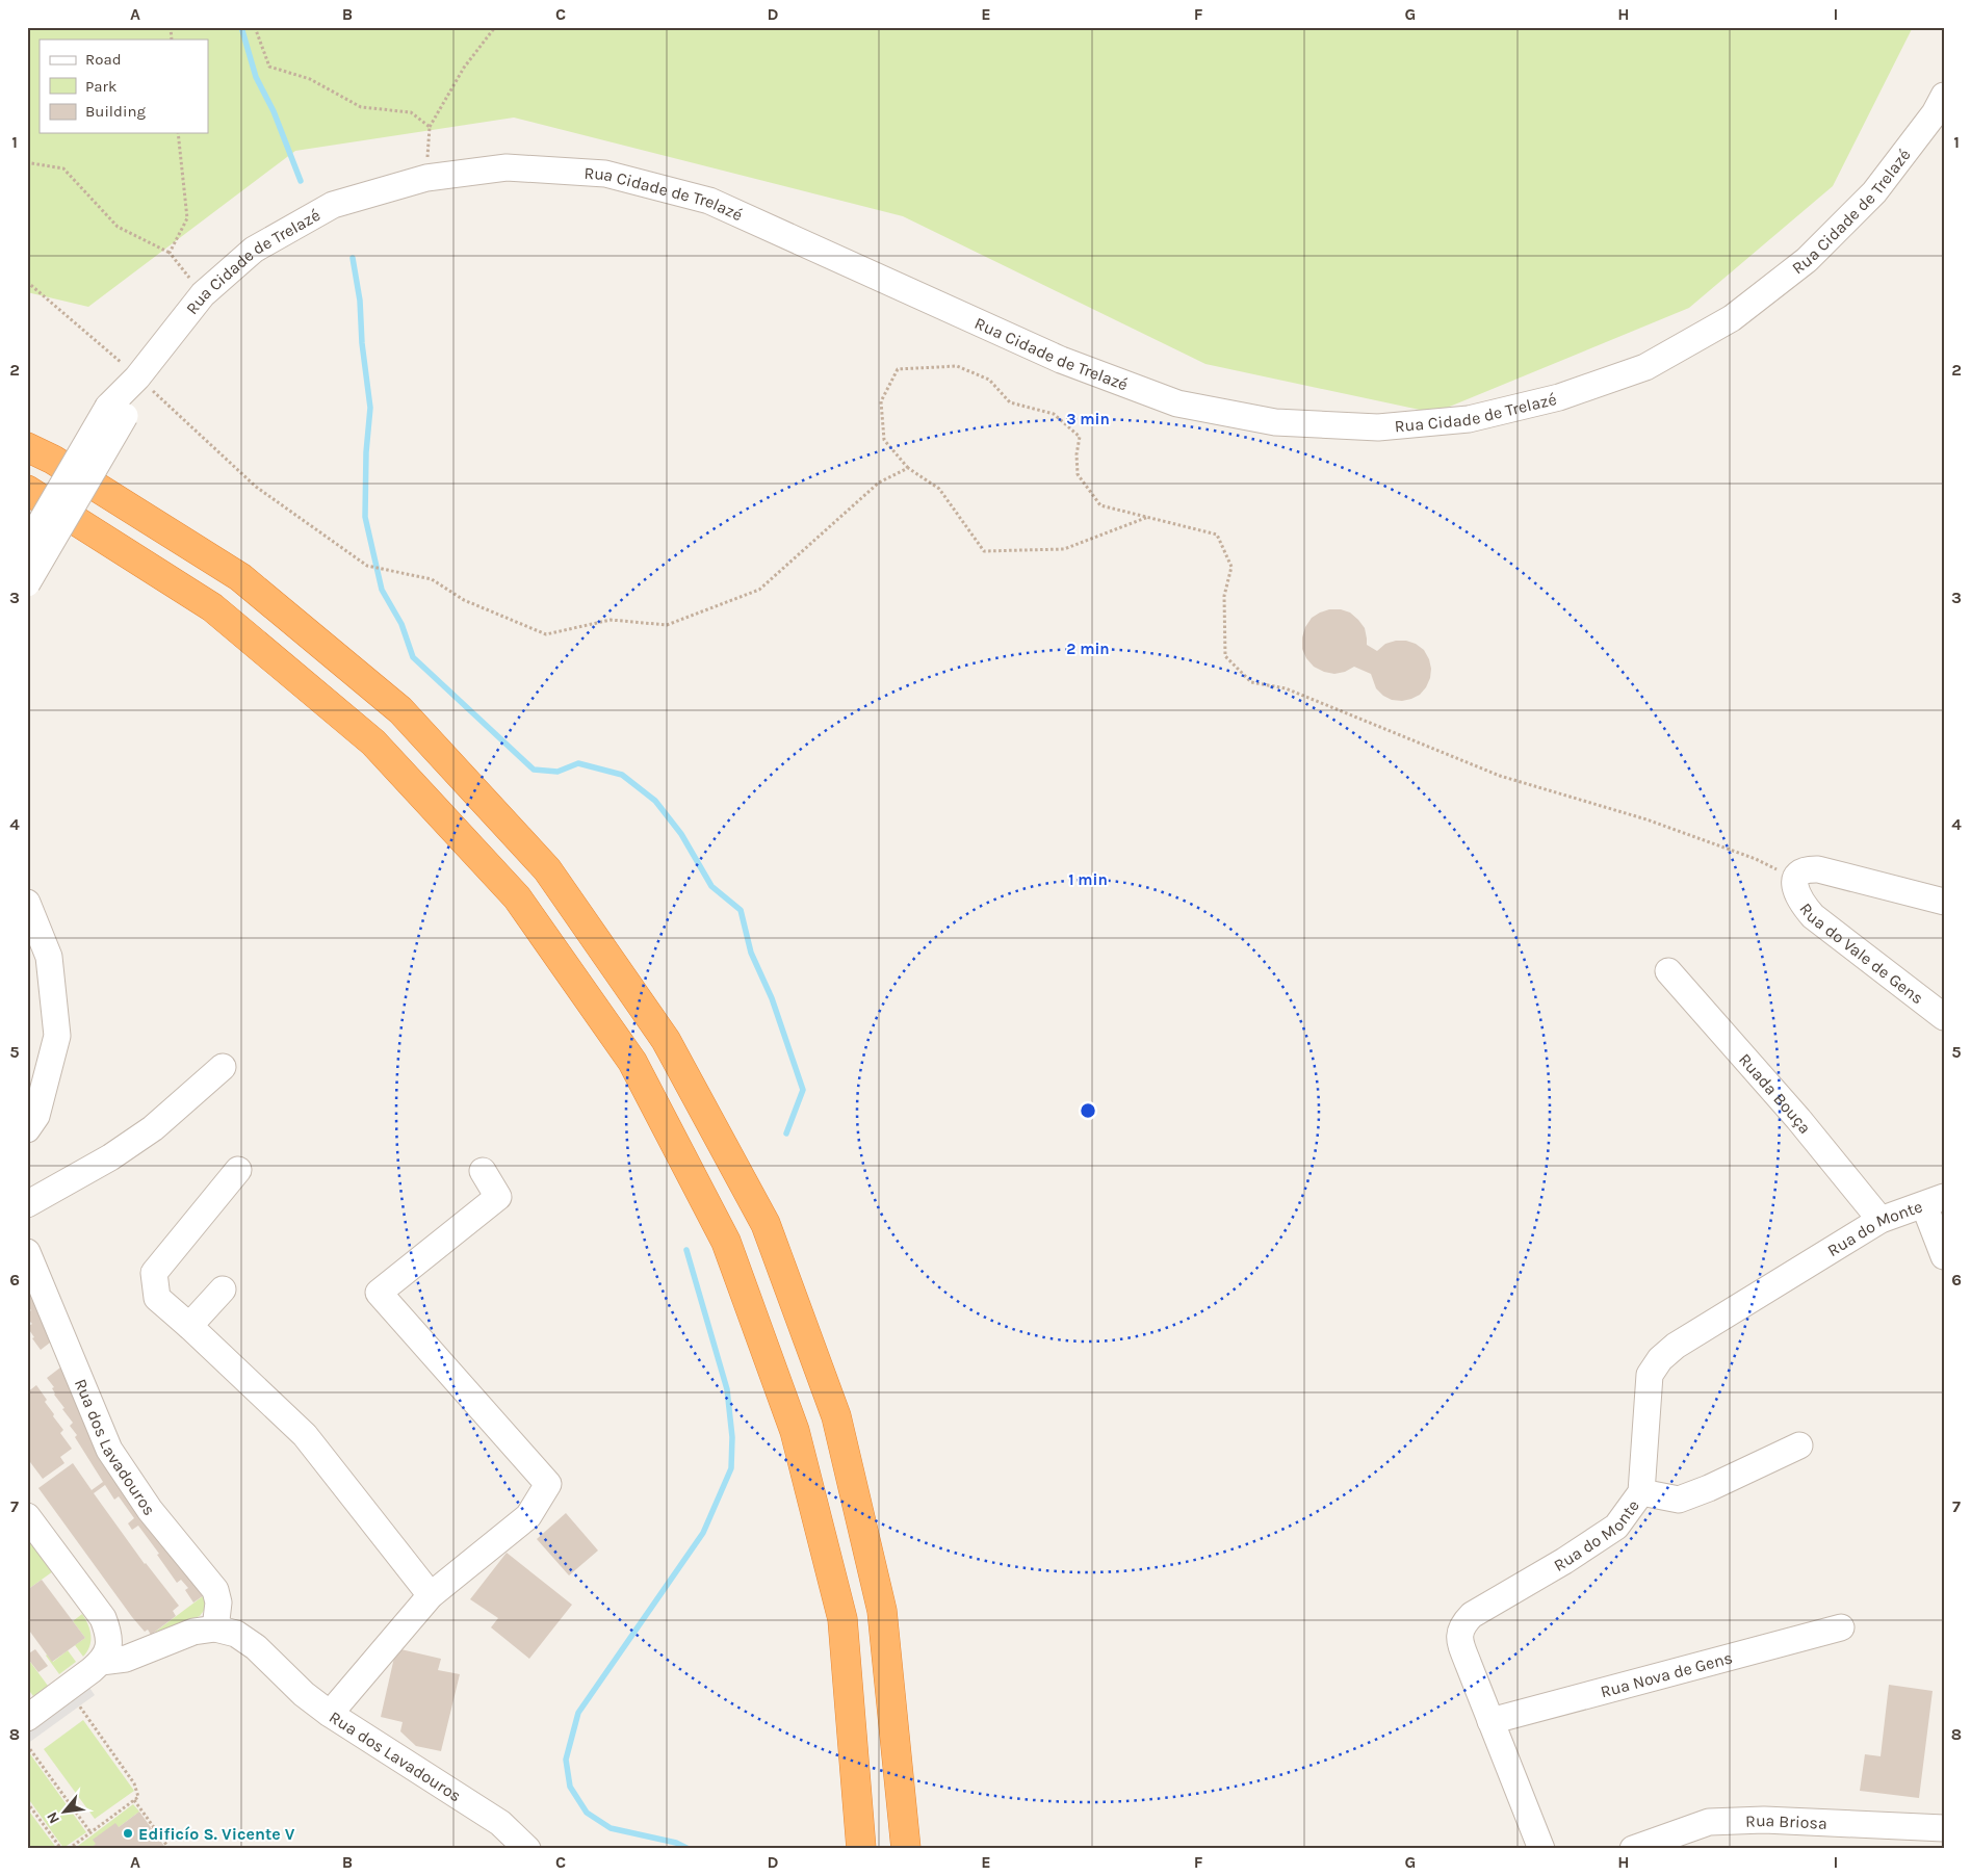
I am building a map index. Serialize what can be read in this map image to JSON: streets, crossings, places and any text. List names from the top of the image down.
{
  "streets": {
    "street": [
      "Rua Cidade de Trelazé",
      "Rua do Vale de Gens",
      "Ruada Bouça",
      "Rua do Monte",
      "Rua dos Lavadouros",
      "Rua Nova de Gens",
      "Rua Briosa"
    ]
  },
  "crossings": [
    ["Ruada Bouça", "Rua do Monte"],
    ["Rua do Monte", "Rua Nova de Gens"]
  ],
  "places": ["Edificío S. Vicente V"],
  "legend": ["Road", "Park", "Building"],
  "north": "bottom left",
  "grid": {
    "columns": [
      "A",
      "B",
      "C",
      "D",
      "E",
      "F",
      "G",
      "H",
      "I"
    ],
    "rows": [
      "1",
      "2",
      "3",
      "4",
      "5",
      "6",
      "7",
      "8"
    ]
  },
  "rings": ["3 min", "2 min", "1 min"]
}
